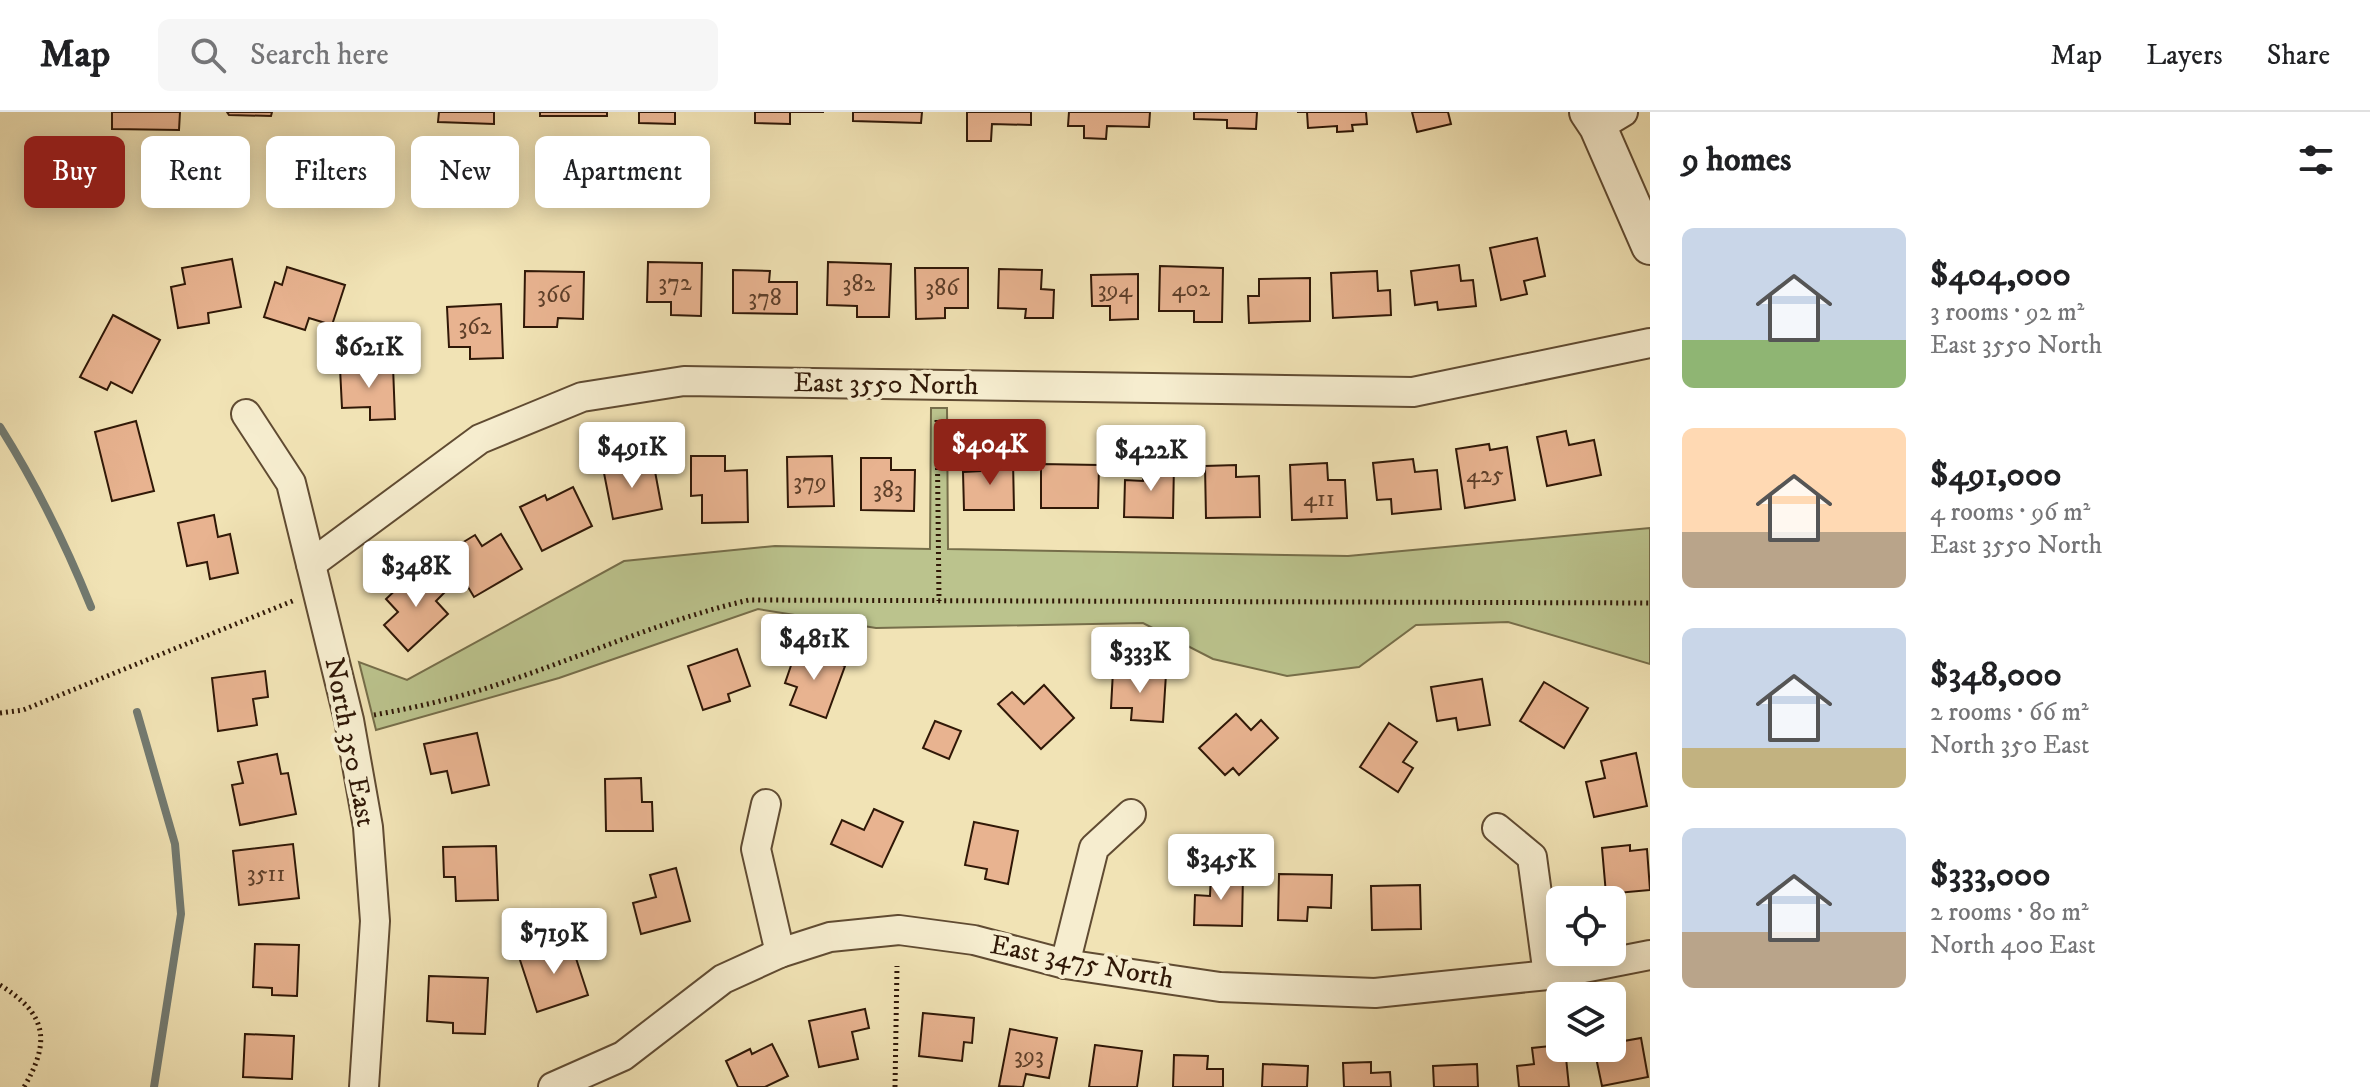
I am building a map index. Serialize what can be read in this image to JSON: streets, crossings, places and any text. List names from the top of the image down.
{
  "streets": {
    "street": ["East 3550 North", "North 350 East", "East 3475 North"]
  },
  "crossings": [
    ["East 3550 North", "North 350 East"]
  ],
  "house_numbers": [
    "372",
    "382",
    "386",
    "402",
    "394",
    "366",
    "378",
    "362",
    "425",
    "379",
    "383",
    "411",
    "3511",
    "393"
  ],
  "page": {
    "header": "Map",
    "search": "Search here",
    "nav": ["Map", "Layers", "Share"],
    "heading": "9 homes",
    "chip": [
      "Buy",
      "Rent",
      "Filters",
      "New",
      "Apartment"
    ],
    "list": [
      {
        "name": "$404,000",
        "note": "3 rooms · 92 m² · East 3550 North"
      },
      {
        "name": "$491,000",
        "note": "4 rooms · 96 m² · East 3550 North"
      },
      {
        "name": "$348,000",
        "note": "2 rooms · 66 m² · North 350 East"
      },
      {
        "name": "$333,000",
        "note": "2 rooms · 80 m² · North 400 East"
      }
    ],
    "price": [
      "$621K",
      "$404K",
      "$491K",
      "$422K",
      "$348K",
      "$481K",
      "$333K",
      "$345K",
      "$719K"
    ]
  }
}
